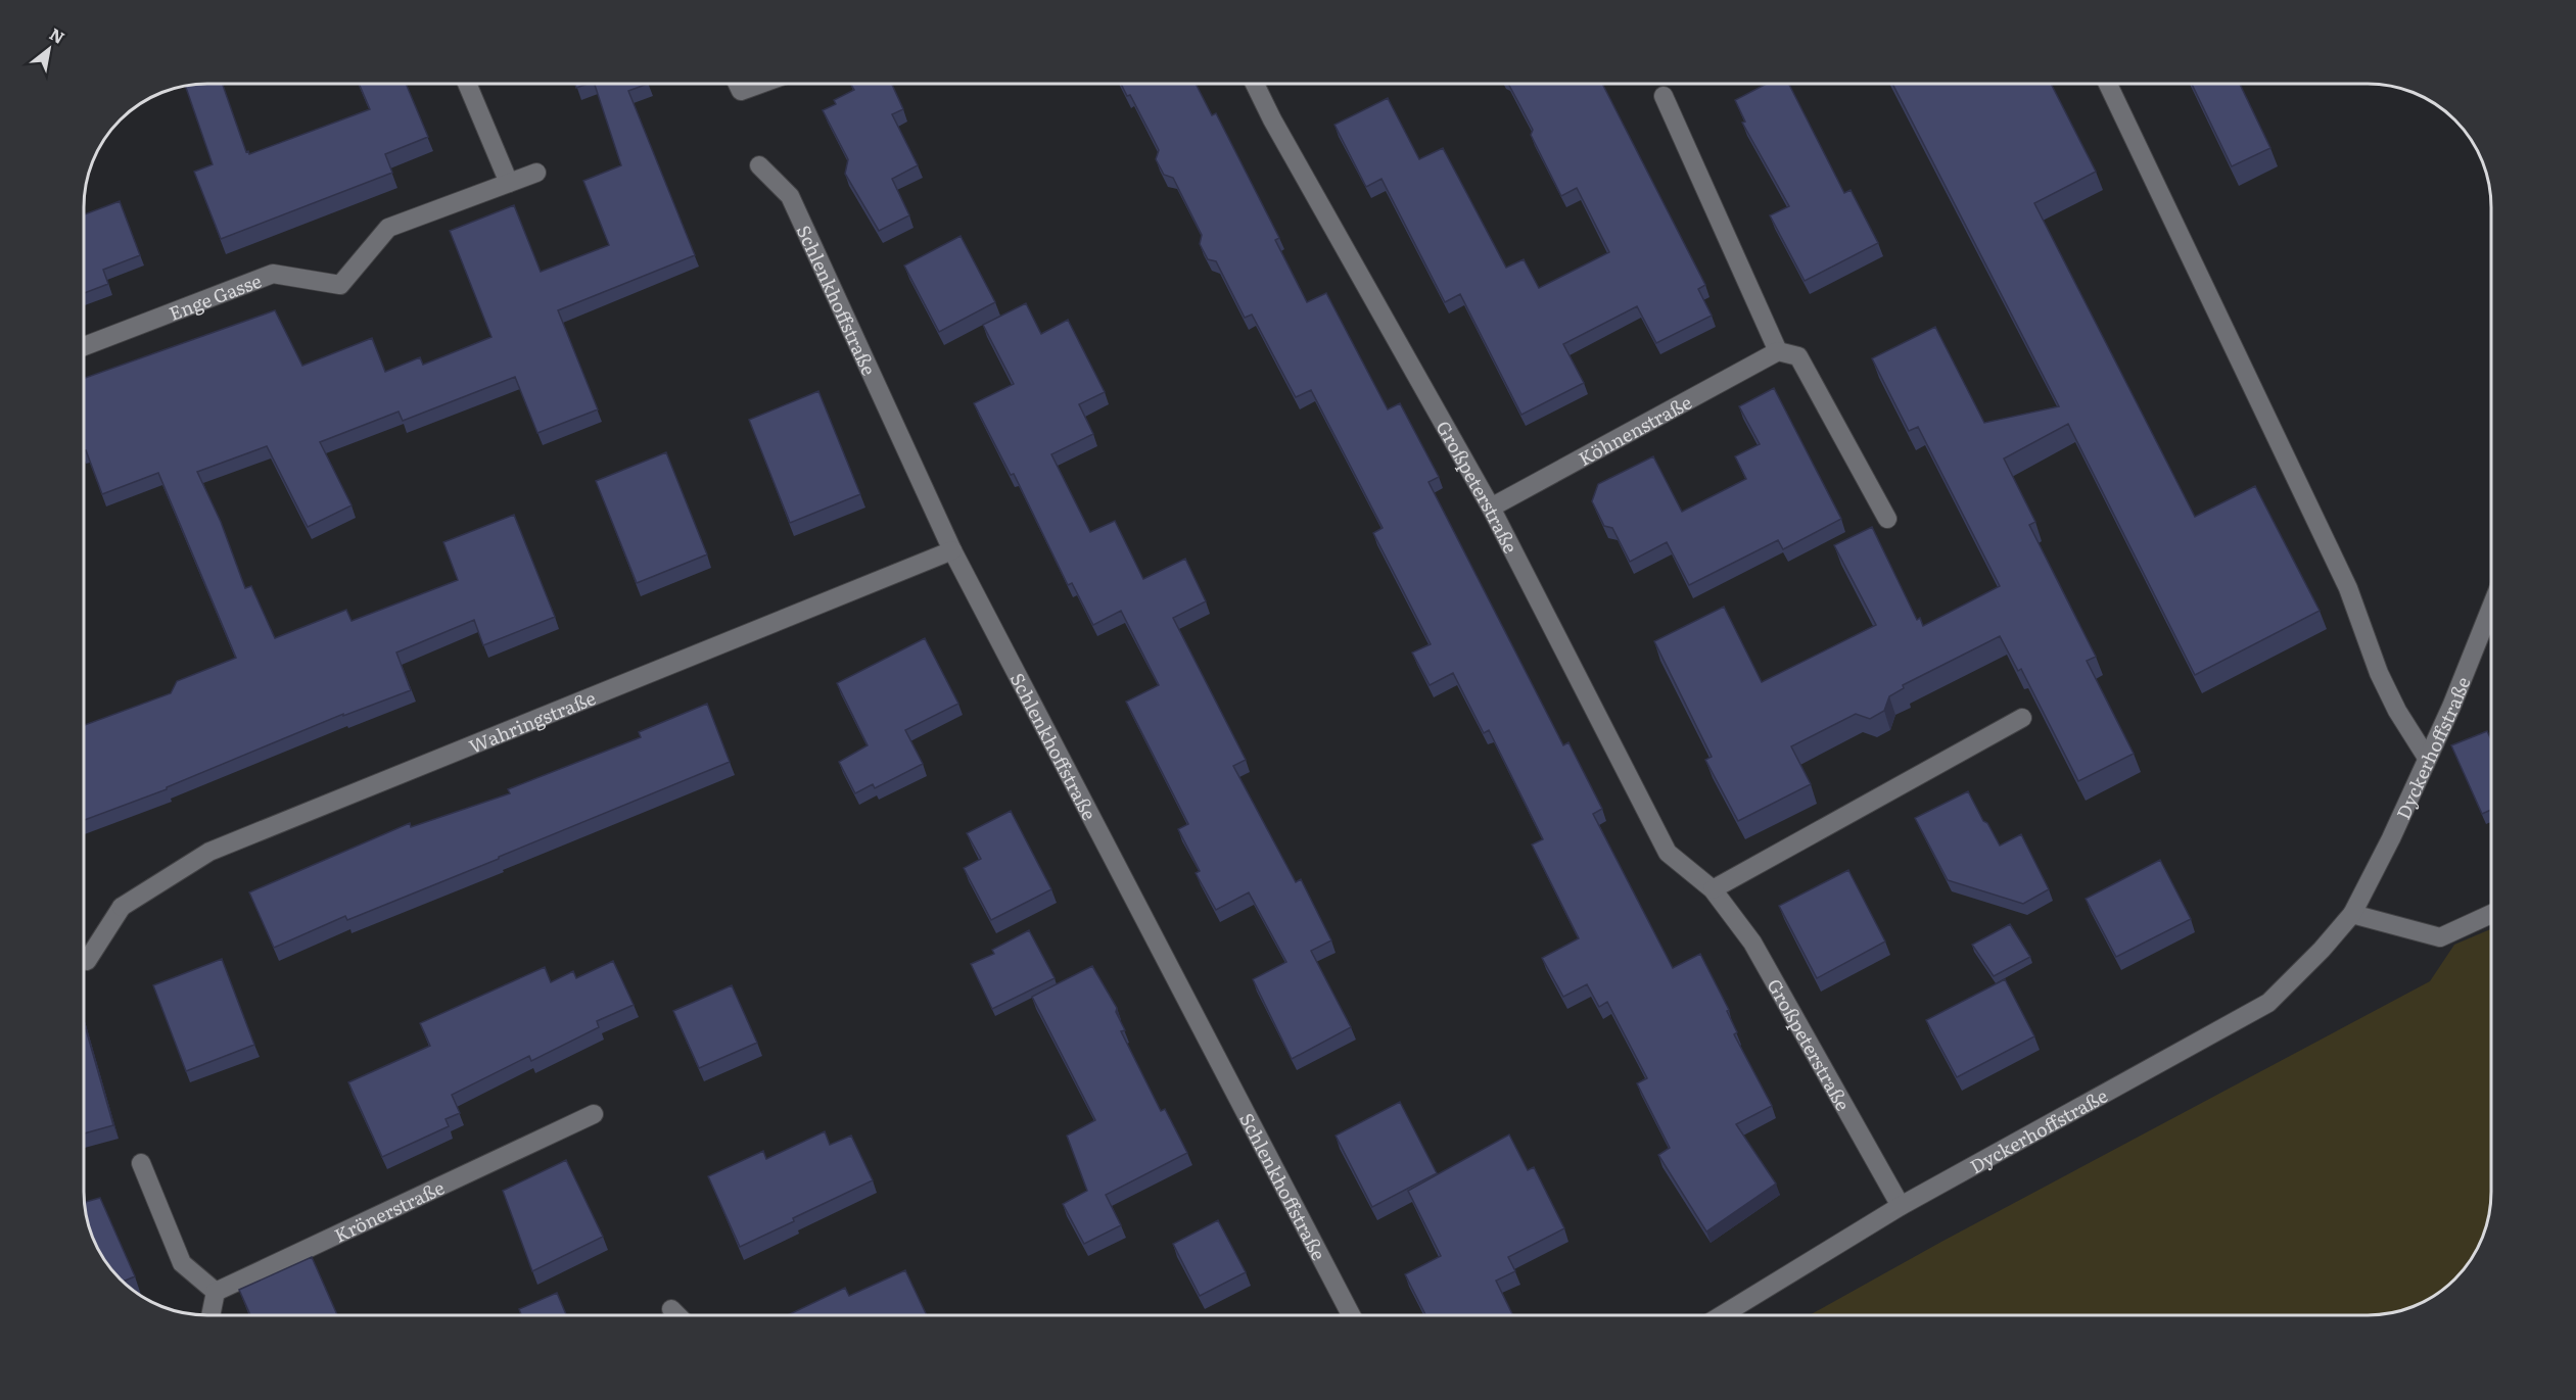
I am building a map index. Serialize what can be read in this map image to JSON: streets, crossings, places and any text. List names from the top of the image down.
{
  "streets": {
    "street": [
      "Enge Gasse",
      "Schlenkhoffstraße",
      "Köhnenstraße",
      "Großpeterstraße",
      "Wahringstraße",
      "Dyckerhoffstraße",
      "Krönerstraße"
    ]
  },
  "crossings": [
    ["Schlenkhoffstraße", "Wahringstraße"],
    ["Köhnenstraße", "Großpeterstraße"],
    ["Großpeterstraße", "Dyckerhoffstraße"]
  ],
  "north": "top right"
}
